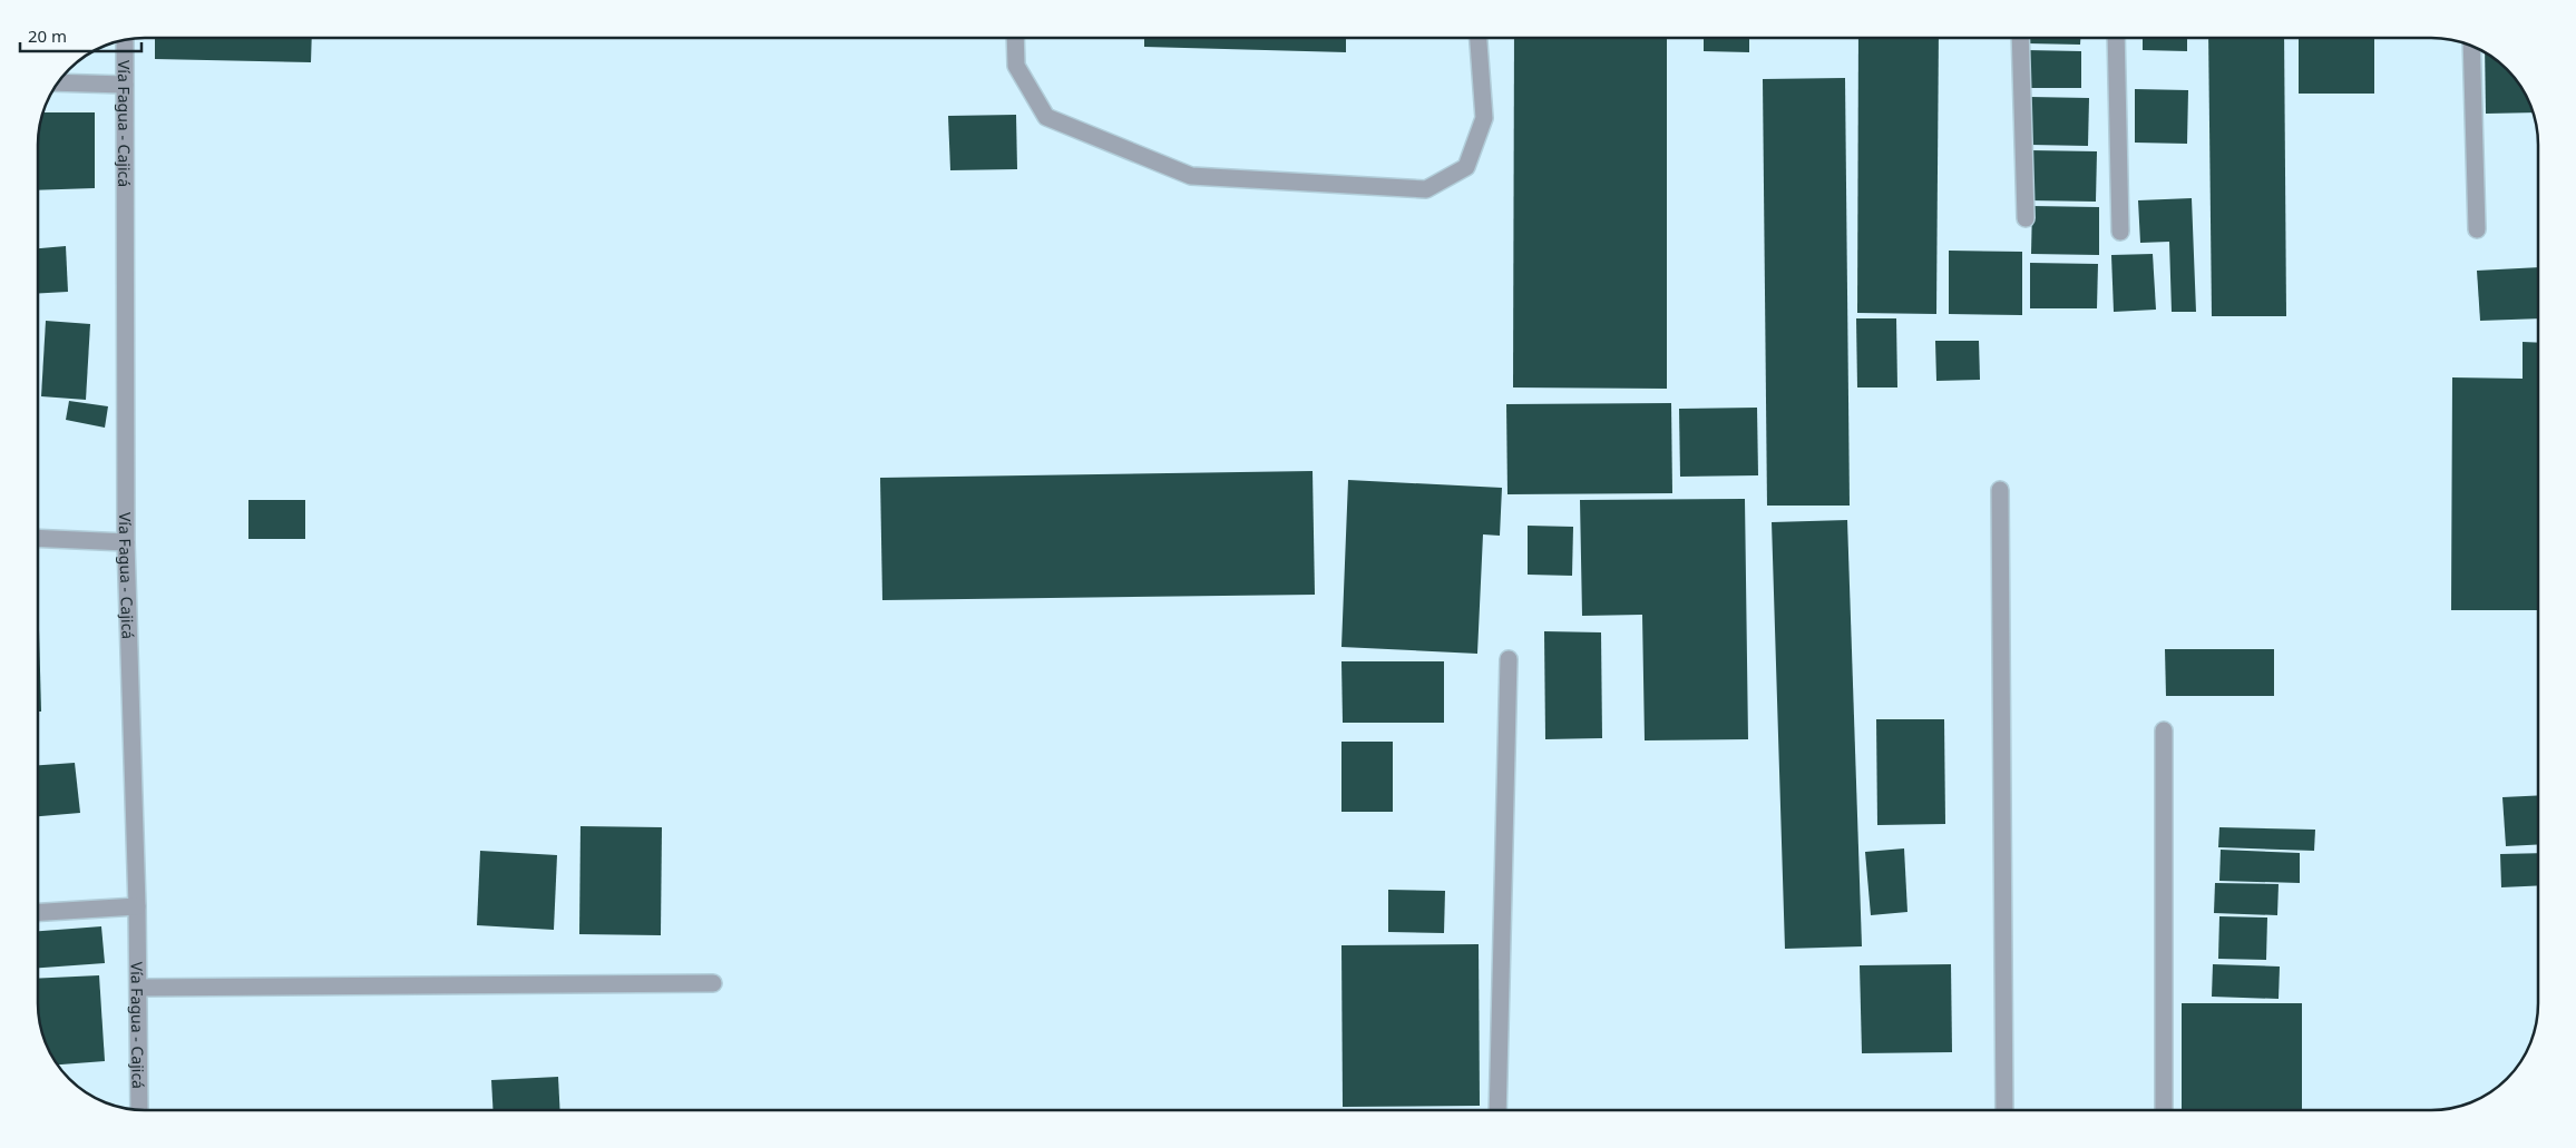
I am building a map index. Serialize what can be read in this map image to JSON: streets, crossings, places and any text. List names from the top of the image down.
{
  "streets": {
    "street": ["Vía Fagua - Cajicá"]
  },
  "scale_bar": "20 m"
}
